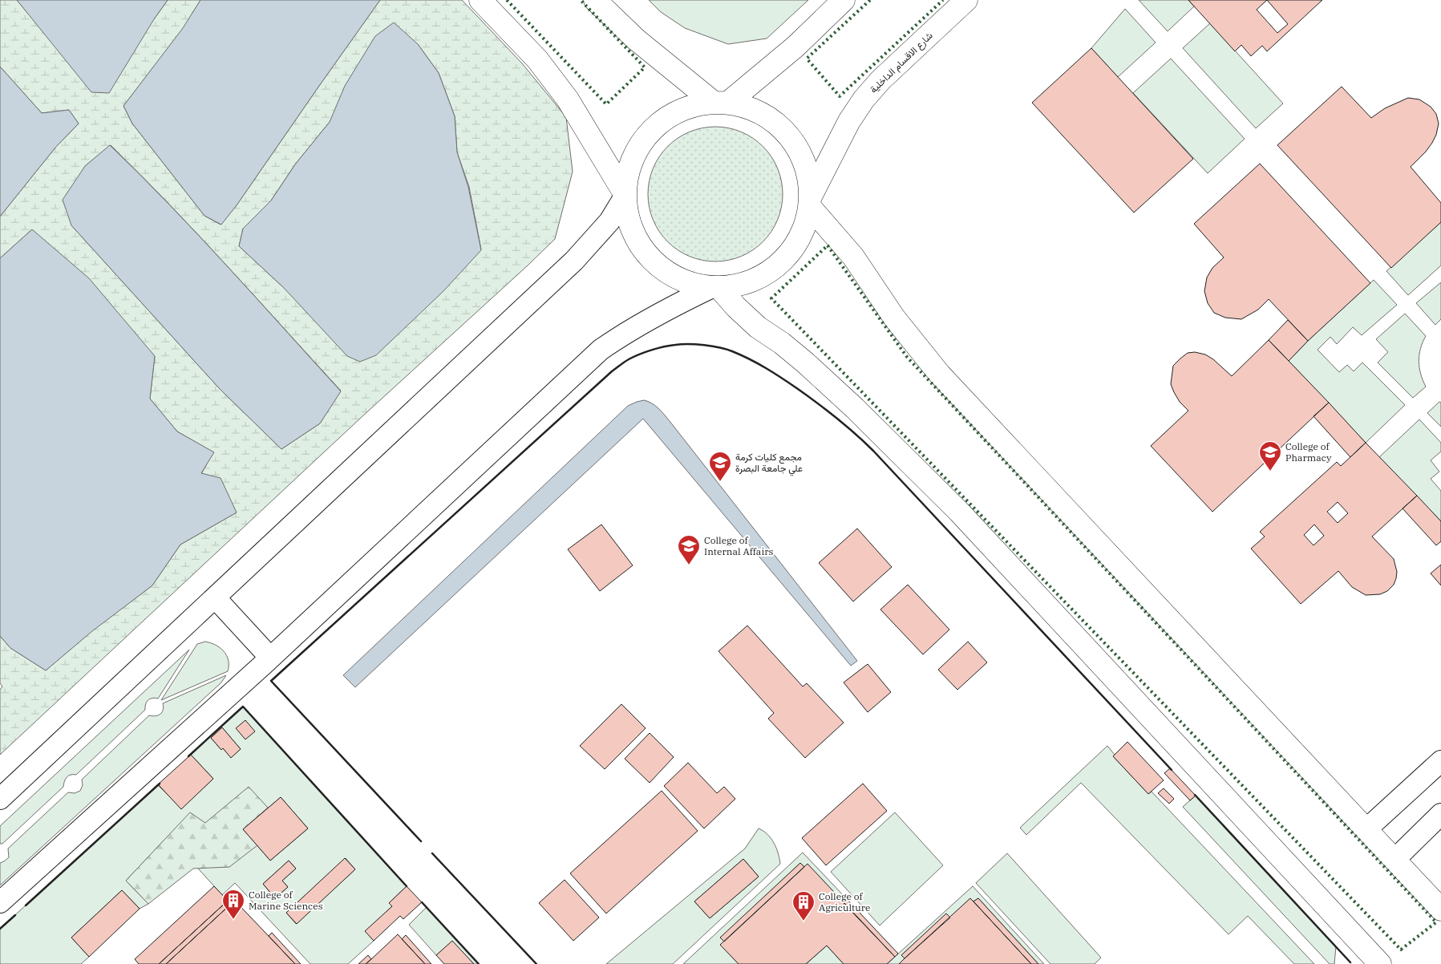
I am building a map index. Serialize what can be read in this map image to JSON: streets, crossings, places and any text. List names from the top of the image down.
{
  "streets": {
    "street": ["شارع الاقسام الداخلية"]
  },
  "places": {
    "school or university": ["College of Pharmacy", "مجمع كليات كرمة علي جامعة البصرة", "College of Internal Affairs"],
    "building": ["College of Marine Sciences", "College of Agriculture"]
  }
}
